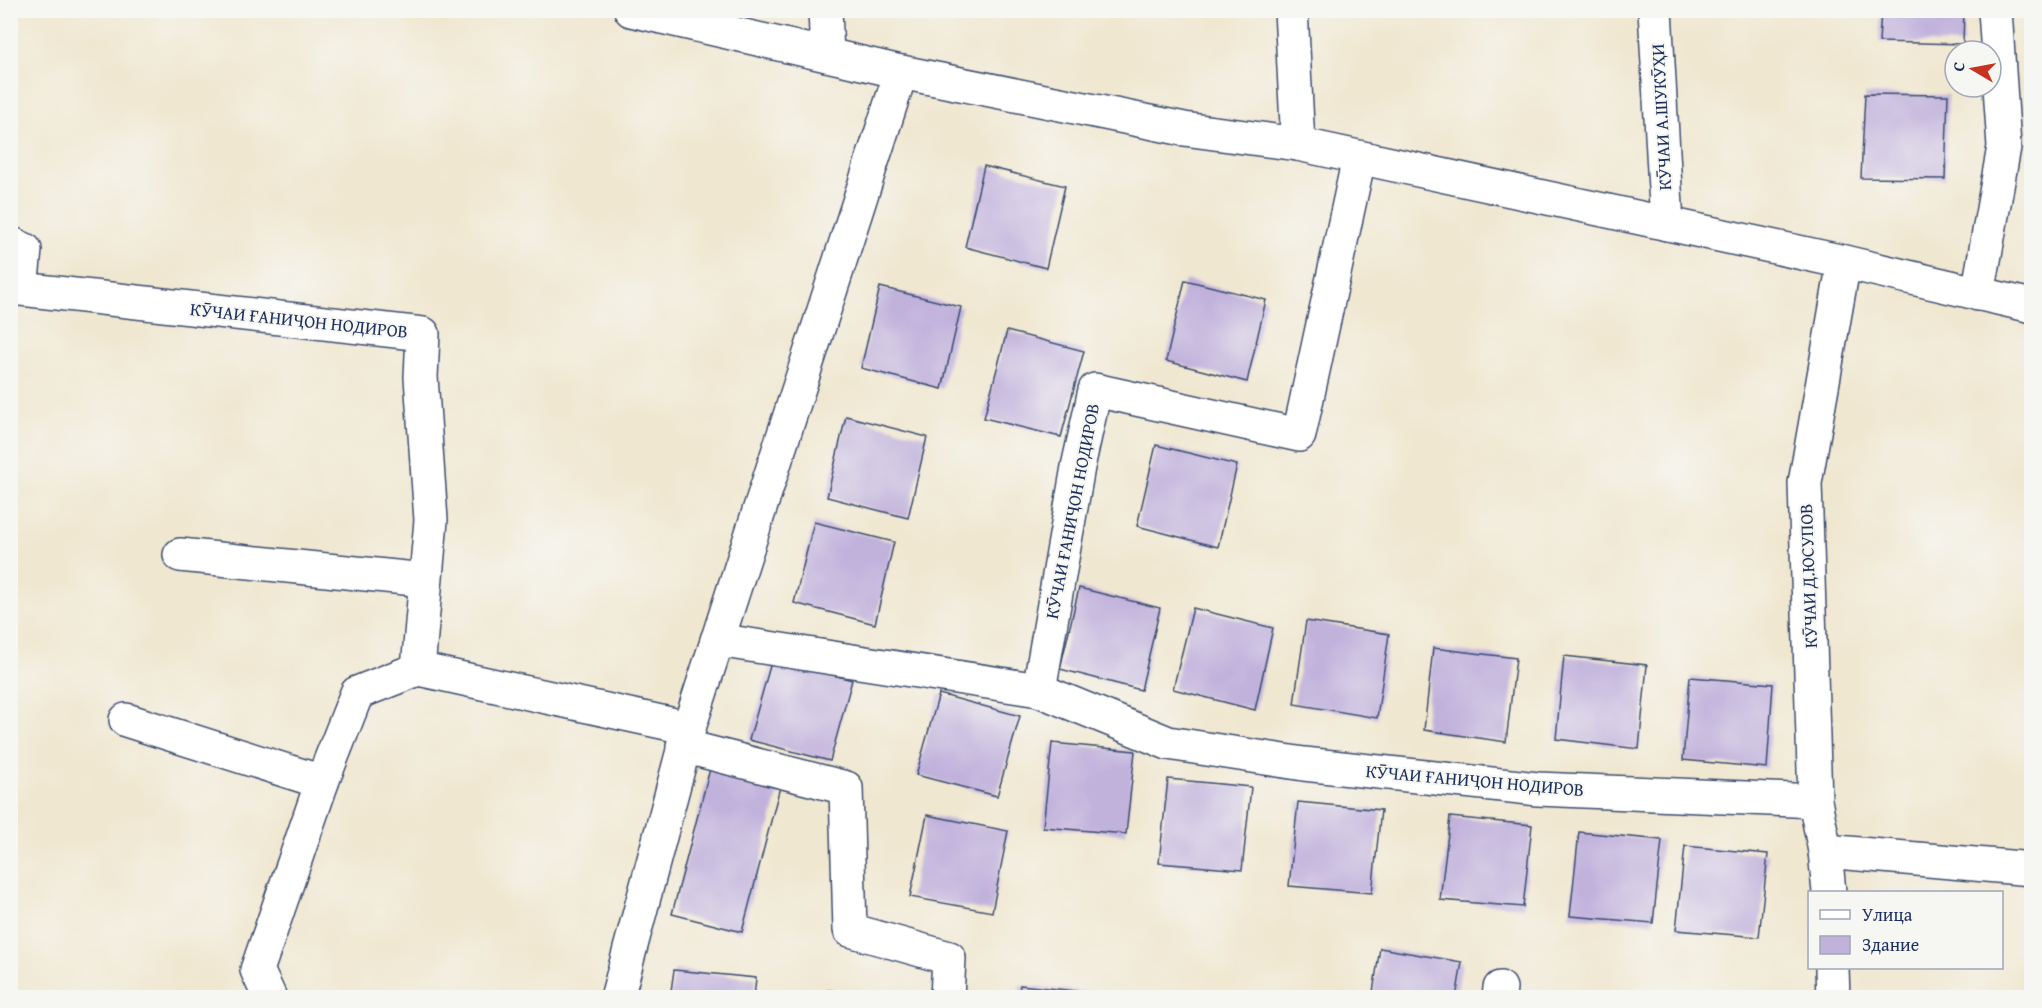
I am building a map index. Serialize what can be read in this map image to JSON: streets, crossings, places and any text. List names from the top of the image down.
{
  "streets": {
    "street": ["КӮЧАИ А.ШУКӮҲИ", "КӮЧАИ ҒАНИҶОН НОДИРОВ", "КӮЧАИ Д.ЮСУПОВ"]
  },
  "crossings": [
    ["КӮЧАИ ҒАНИҶОН НОДИРОВ", "КӮЧАИ Д.ЮСУПОВ"]
  ],
  "legend": ["Улица", "Здание"],
  "north": "left"
}
